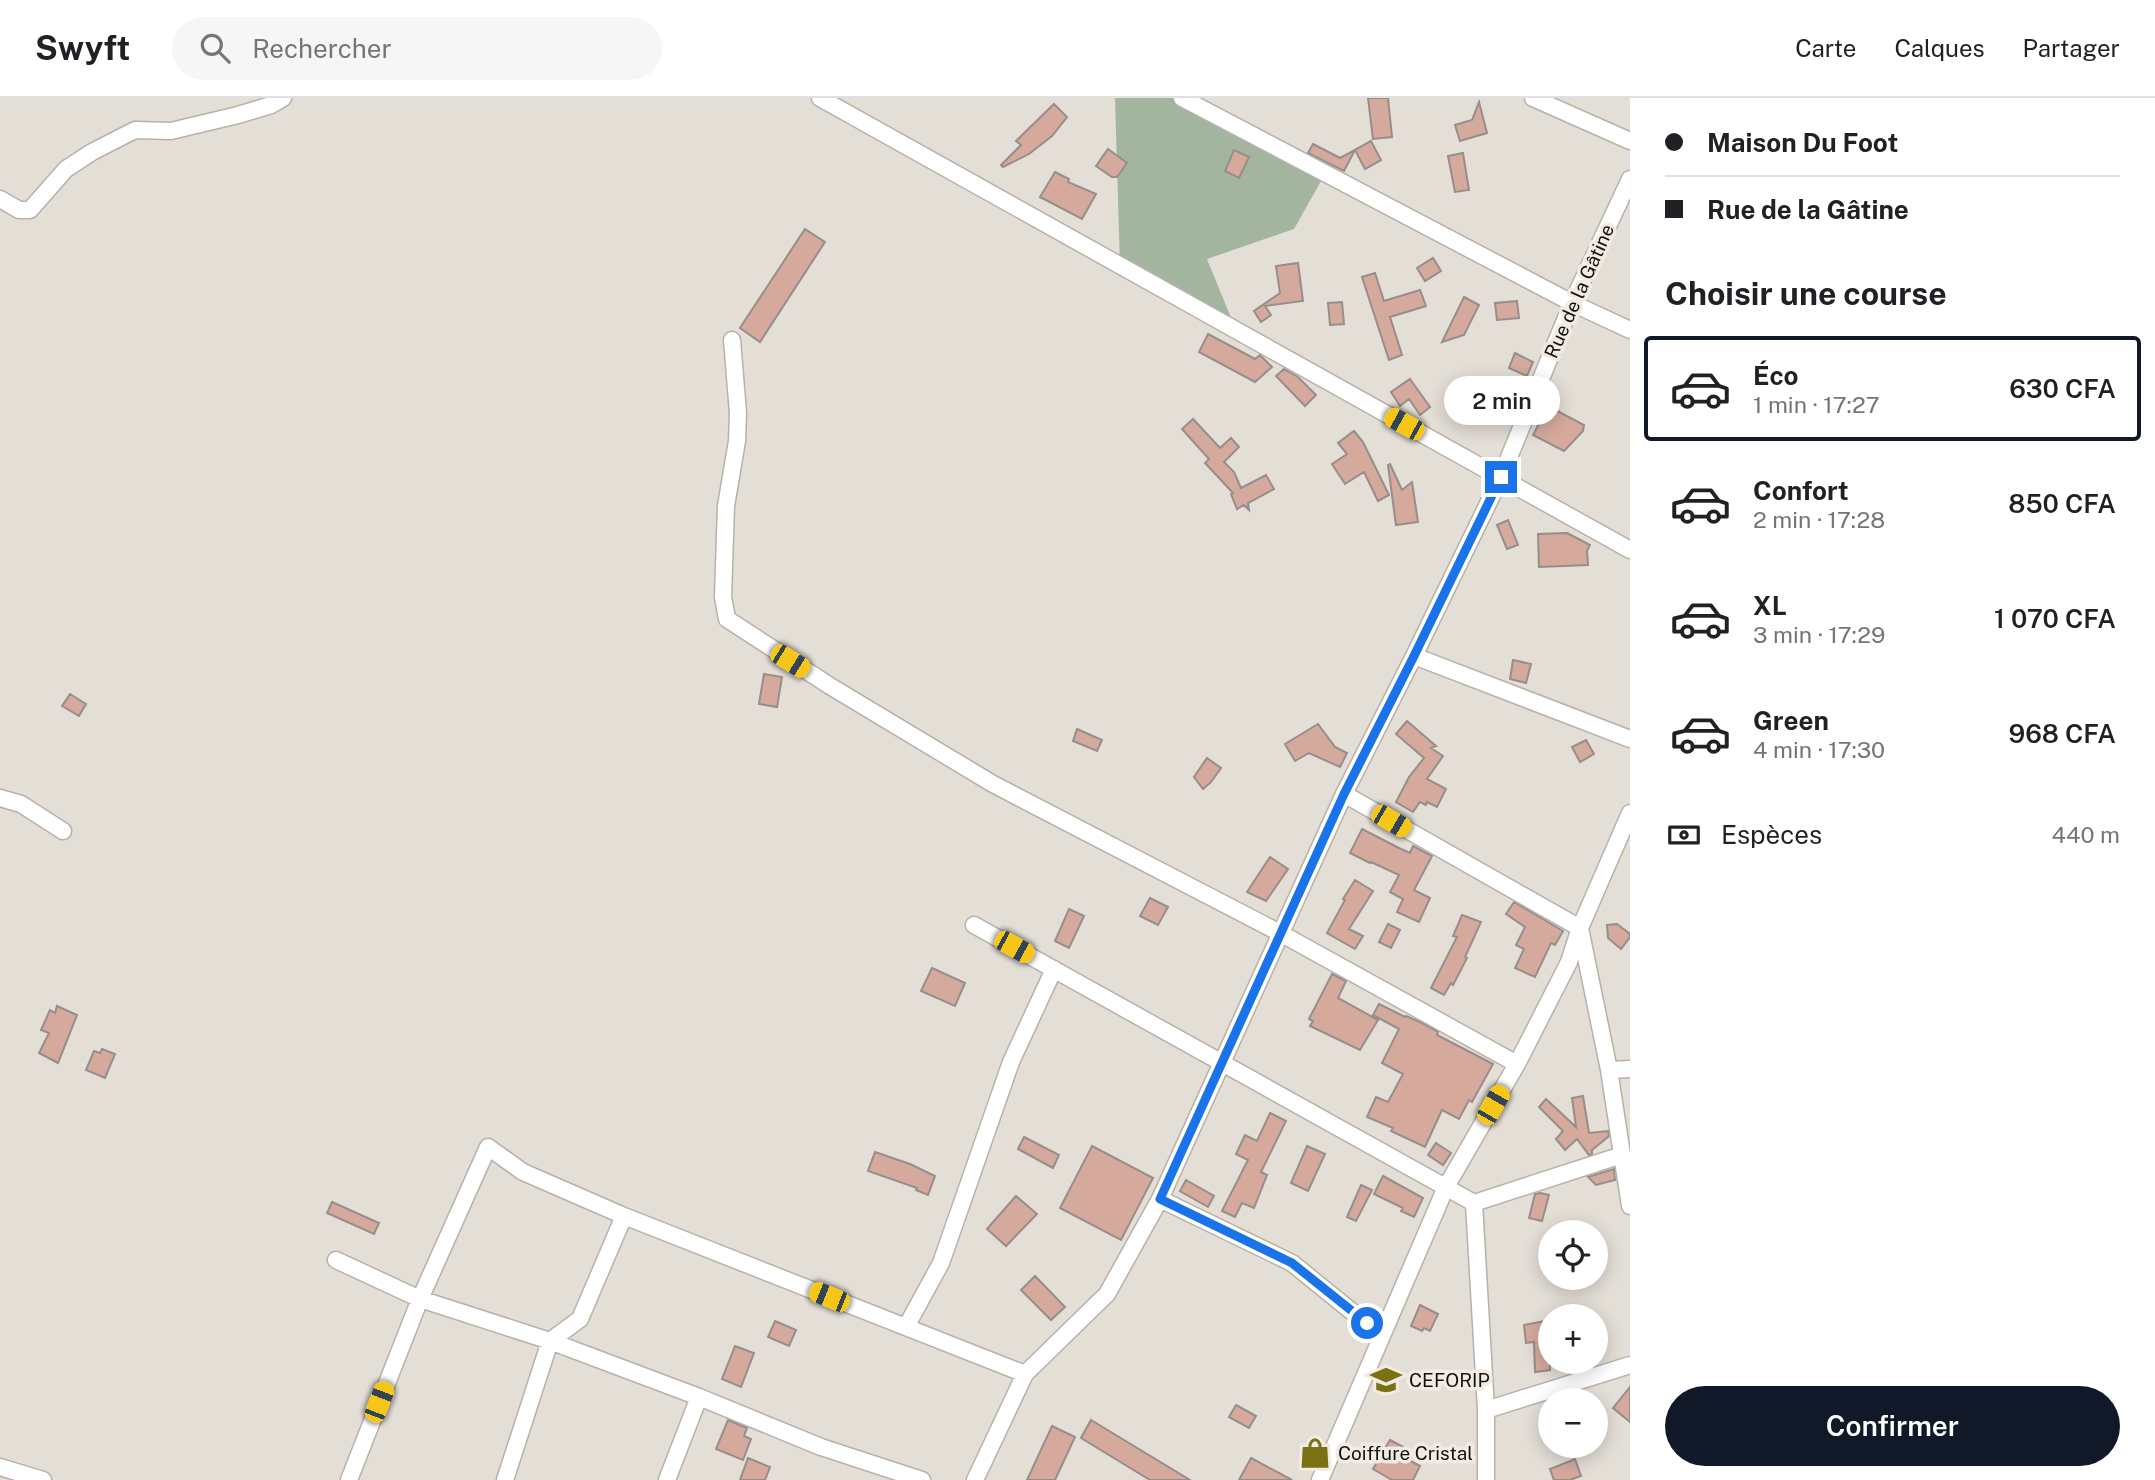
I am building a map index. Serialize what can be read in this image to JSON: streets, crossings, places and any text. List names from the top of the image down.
{
  "streets": {
    "street": ["Rue de la Gâtine"]
  },
  "places": {
    "school or university": ["CEFORIP"],
    "shop": ["Coiffure Cristal"]
  },
  "page": {
    "header": "Swyft",
    "search": "Rechercher",
    "nav": ["Carte", "Calques", "Partager"],
    "banner": ["Maison Du Foot", "Rue de la Gâtine"],
    "heading": "Choisir une course",
    "list": [
      {
        "name": "Éco",
        "note": "1 min · 17:27",
        "value": "630 CFA"
      },
      {
        "name": "Confort",
        "note": "2 min · 17:28",
        "value": "850 CFA"
      },
      {
        "name": "XL",
        "note": "3 min · 17:29",
        "value": "1 070 CFA"
      },
      {
        "name": "Green",
        "note": "4 min · 17:30",
        "value": "968 CFA"
      }
    ],
    "bubble": "2 min",
    "pay": ["Espèces", "440 m"],
    "map_buttons": ["+", "−"],
    "buttons": "Confirmer"
  }
}
